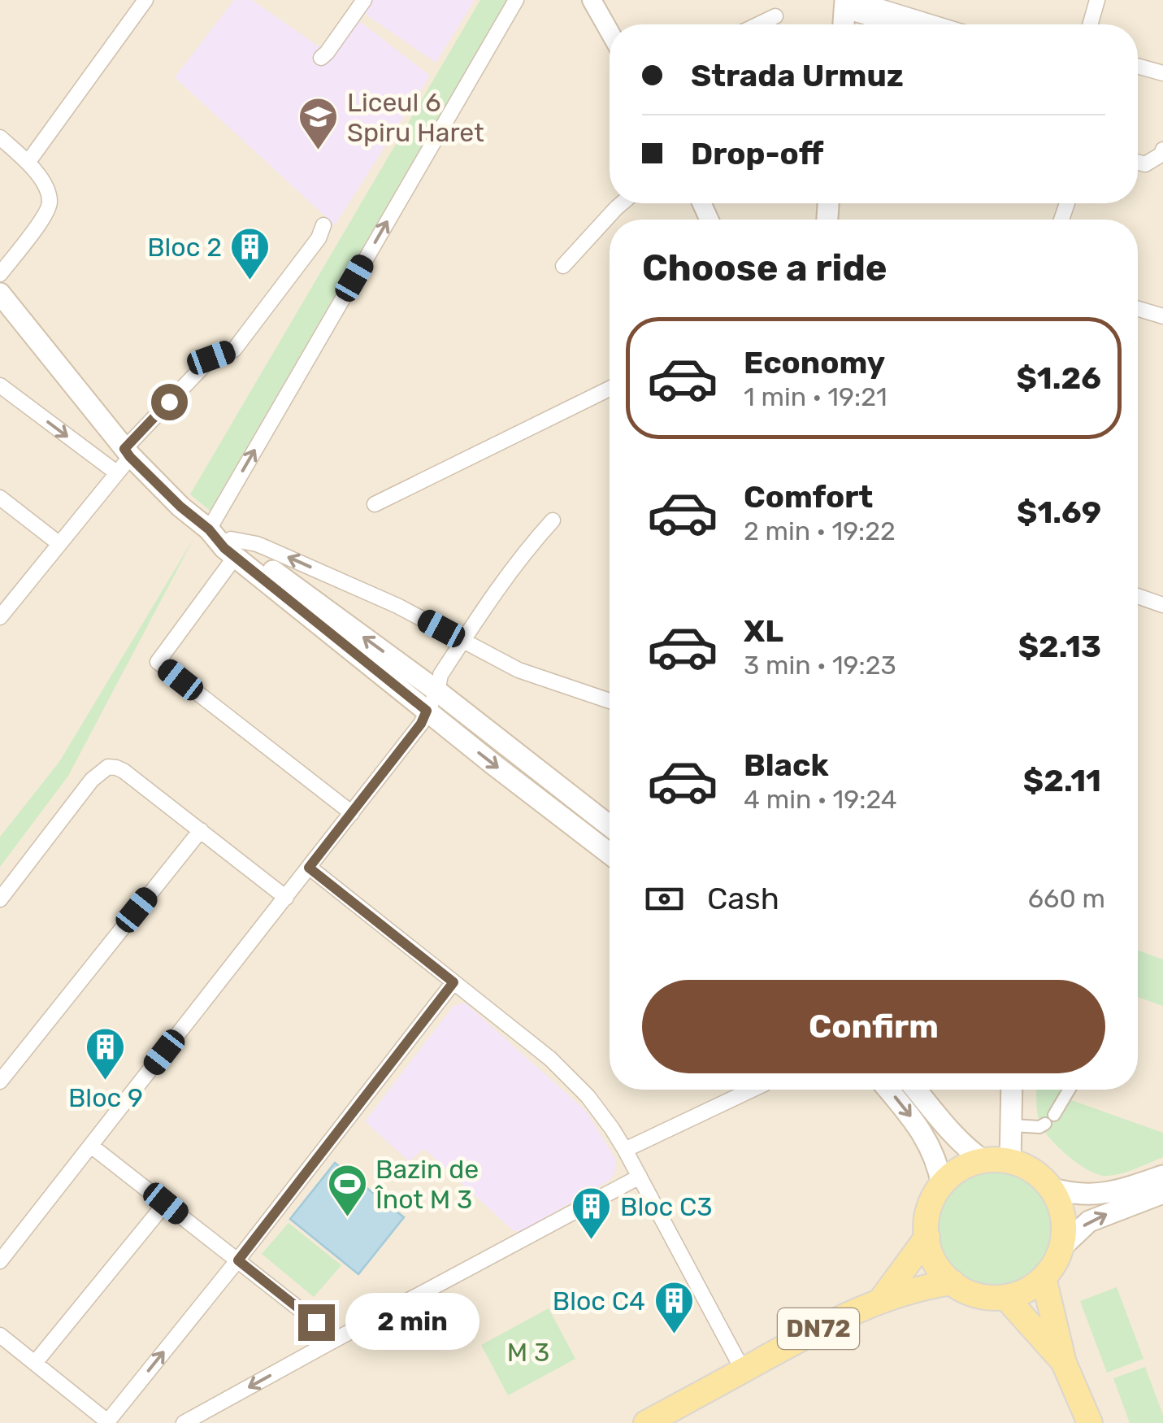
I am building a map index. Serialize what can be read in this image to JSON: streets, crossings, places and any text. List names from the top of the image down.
{
  "streets": {
    "main road": ["DN72"]
  },
  "parks": ["M 3"],
  "places": {
    "school or university": ["Liceul 6 Spiru Haret"],
    "building": [
      "Bloc 2",
      "Bloc 9",
      "Bloc C3",
      "Bloc C4"
    ],
    "sports": ["Bazin de Înot M 3"]
  },
  "page": {
    "banner": ["Strada Urmuz", "Drop-off"],
    "heading": "Choose a ride",
    "list": [
      {
        "name": "Economy",
        "note": "1 min · 19:21",
        "value": "$1.26"
      },
      {
        "name": "Comfort",
        "note": "2 min · 19:22",
        "value": "$1.69"
      },
      {
        "name": "XL",
        "note": "3 min · 19:23",
        "value": "$2.13"
      },
      {
        "name": "Black",
        "note": "4 min · 19:24",
        "value": "$2.11"
      }
    ],
    "pay": ["Cash", "660 m"],
    "buttons": "Confirm",
    "bubble": "2 min"
  }
}
